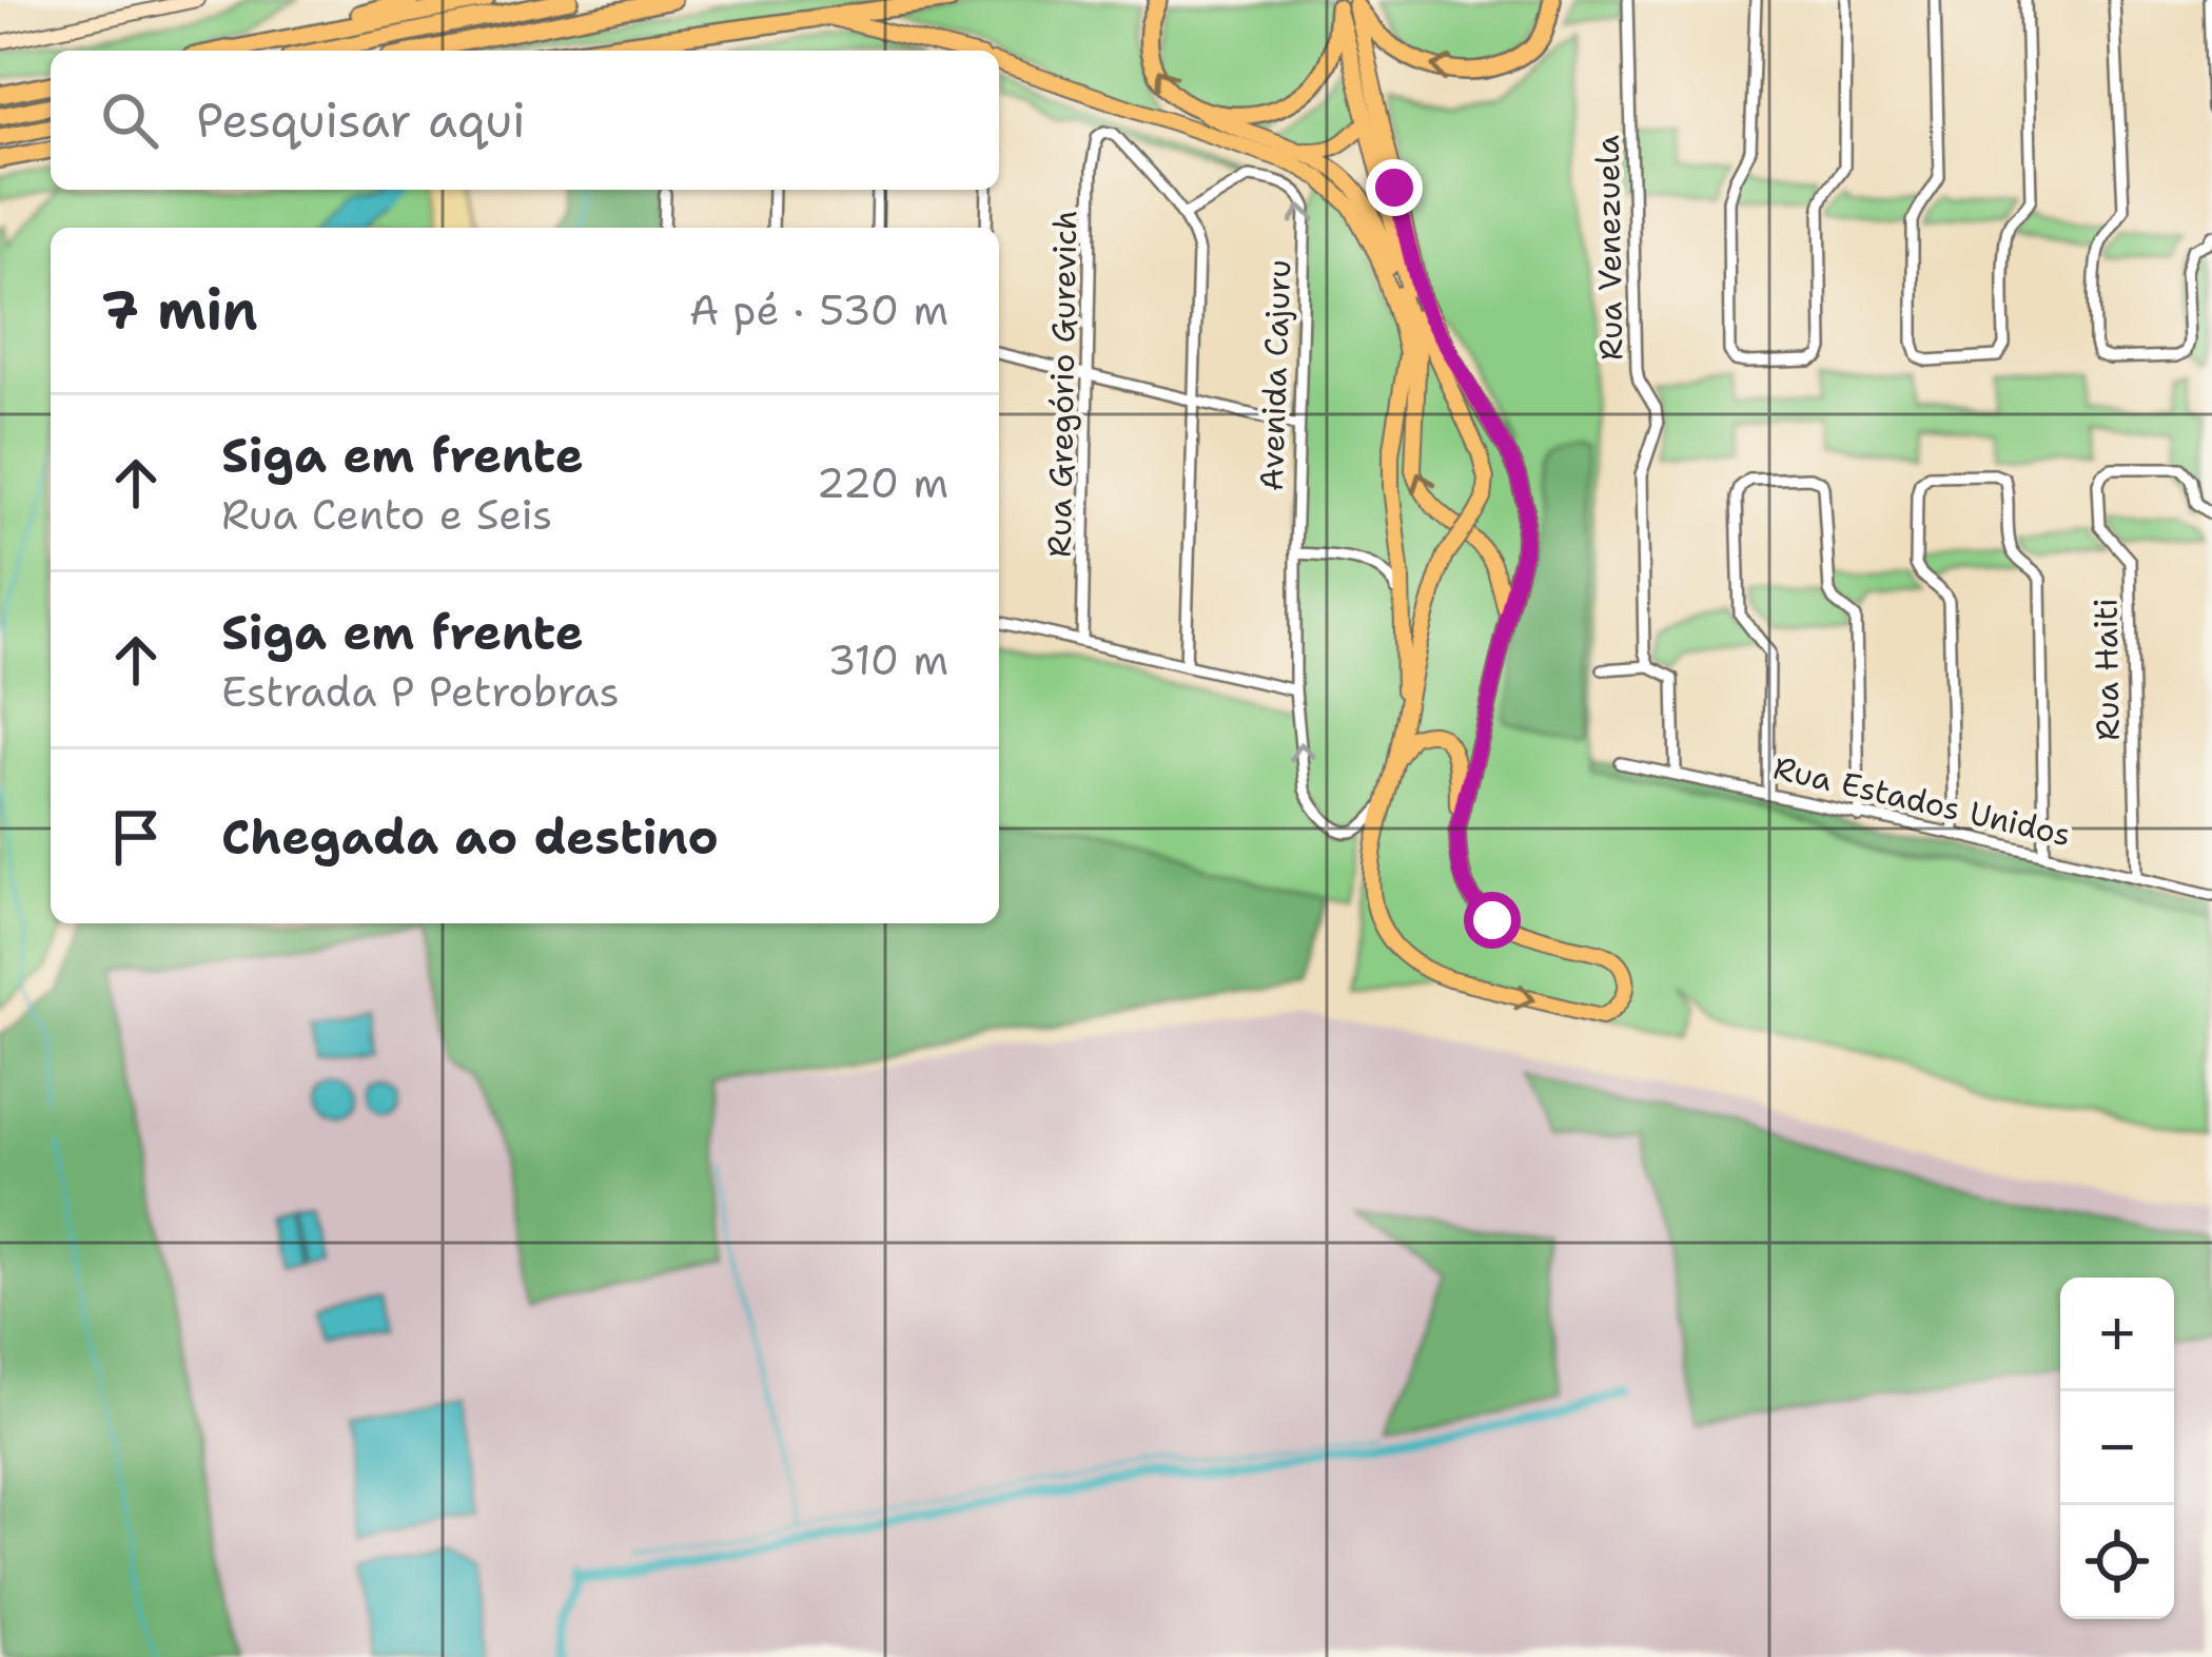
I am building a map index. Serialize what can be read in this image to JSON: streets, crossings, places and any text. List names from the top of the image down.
{
  "streets": {
    "street": [
      "Rua Venezuela",
      "Avenida Cajuru",
      "Rua Gregório Gurevich",
      "Rua Haiti",
      "Rua Estados Unidos"
    ]
  },
  "crossings": [
    ["Rua Venezuela", "Rua Estados Unidos"],
    ["Avenida Cajuru", "Rua Gregório Gurevich"],
    ["Rua Haiti", "Rua Estados Unidos"]
  ],
  "page": {
    "search": "Pesquisar aqui",
    "heading": ["7 min", "A pé · 530 m"],
    "list": [
      ["Siga em frente", "Rua Cento e Seis", "220 m"],
      ["Siga em frente", "Estrada P Petrobras", "310 m"],
      "Chegada ao destino"
    ],
    "map_buttons": ["+", "−"]
  }
}
